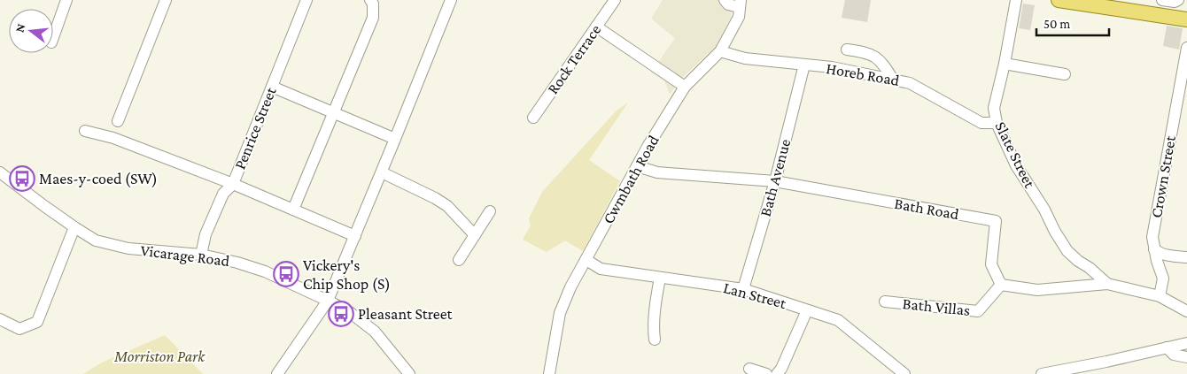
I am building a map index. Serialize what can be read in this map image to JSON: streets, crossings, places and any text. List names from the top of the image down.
{
  "streets": {
    "street": [
      "Rock Terrace",
      "Horeb Road",
      "Penrice Street",
      "Slate Street",
      "Crown Street",
      "Bath Avenue",
      "Cwmbath Road",
      "Bath Road",
      "Vicarage Road",
      "Lan Street",
      "Bath Villas"
    ]
  },
  "crossings": [
    ["Horeb Road", "Slate Street"],
    ["Horeb Road", "Bath Avenue"],
    ["Horeb Road", "Cwmbath Road"],
    ["Penrice Street", "Vicarage Road"],
    ["Bath Avenue", "Bath Road"],
    ["Bath Avenue", "Lan Street"],
    ["Cwmbath Road", "Bath Road"],
    ["Cwmbath Road", "Lan Street"],
    ["Bath Road", "Bath Villas"]
  ],
  "parks": ["Morriston Park"],
  "places": {
    "bus stop": ["Maes-y-coed (SW)", "Vickery's Chip Shop (S)", "Pleasant Street"]
  },
  "scale_bar": "50 m",
  "north": "left"
}
